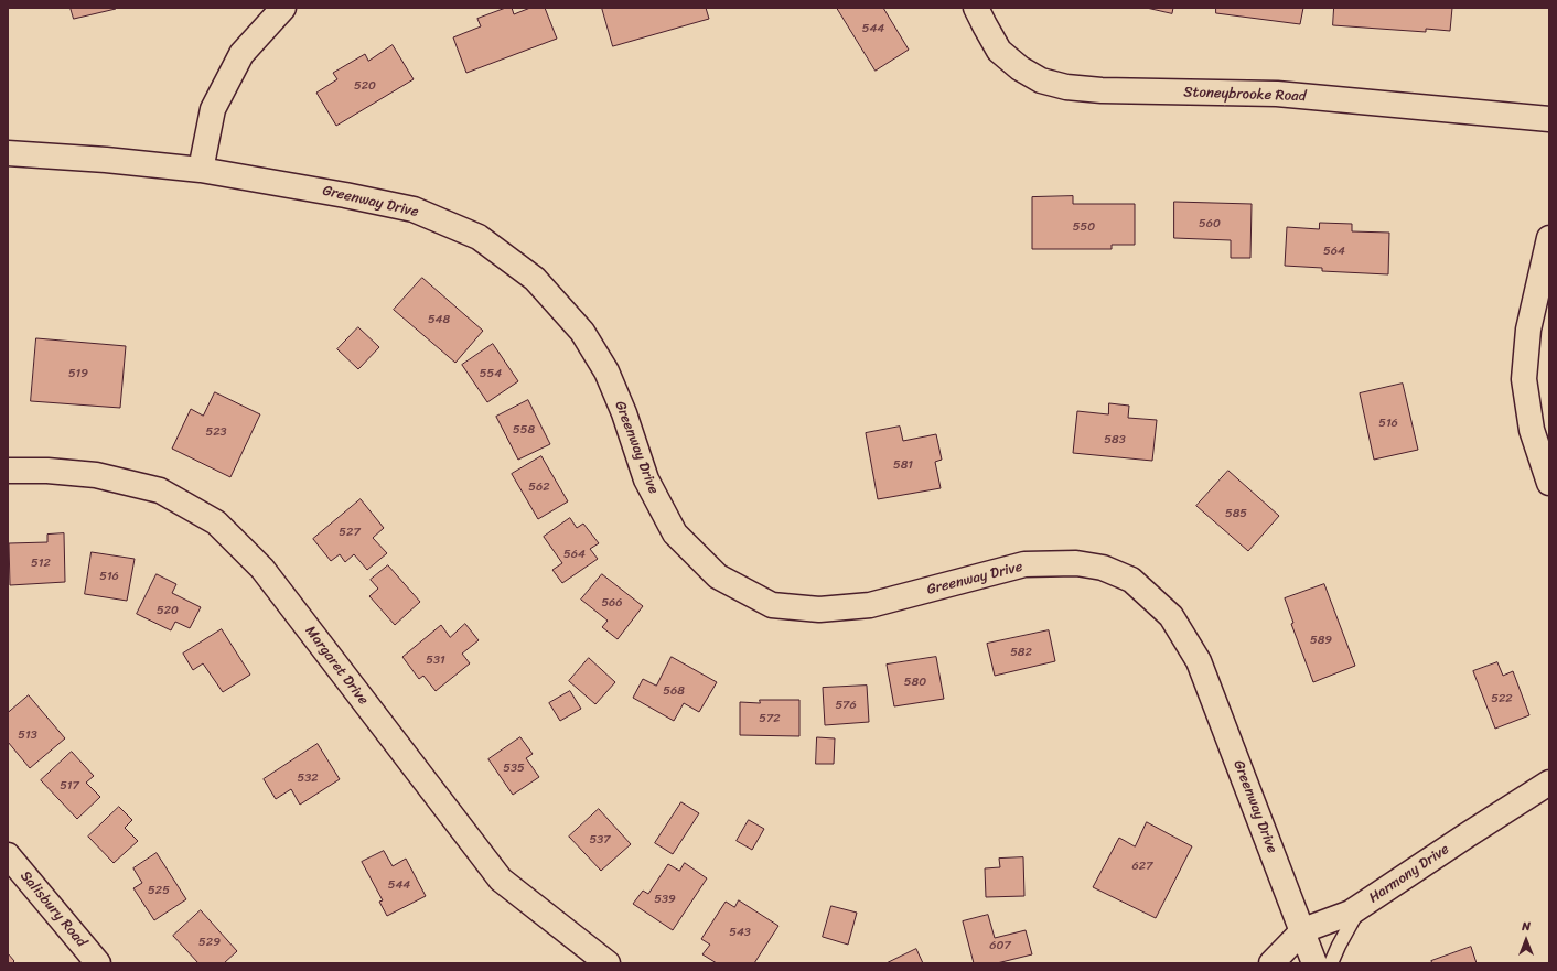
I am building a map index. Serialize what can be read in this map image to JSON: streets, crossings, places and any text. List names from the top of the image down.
{
  "streets": {
    "street": [
      "Stoneybrooke Road",
      "Greenway Drive",
      "Margaret Drive",
      "Harmony Drive",
      "Salisbury Road"
    ]
  },
  "crossings": [
    ["Greenway Drive", "Harmony Drive"]
  ],
  "house_numbers": [
    "544",
    "520",
    "560",
    "550",
    "564",
    "548",
    "519",
    "554",
    "516",
    "558",
    "523",
    "583",
    "581",
    "562",
    "585",
    "527",
    "564",
    "512",
    "516",
    "566",
    "520",
    "589",
    "582",
    "531",
    "580",
    "568",
    "522",
    "576",
    "572",
    "513",
    "535",
    "532",
    "517",
    "537",
    "627",
    "544",
    "525",
    "539",
    "543",
    "529",
    "607"
  ],
  "north": "top"
}
